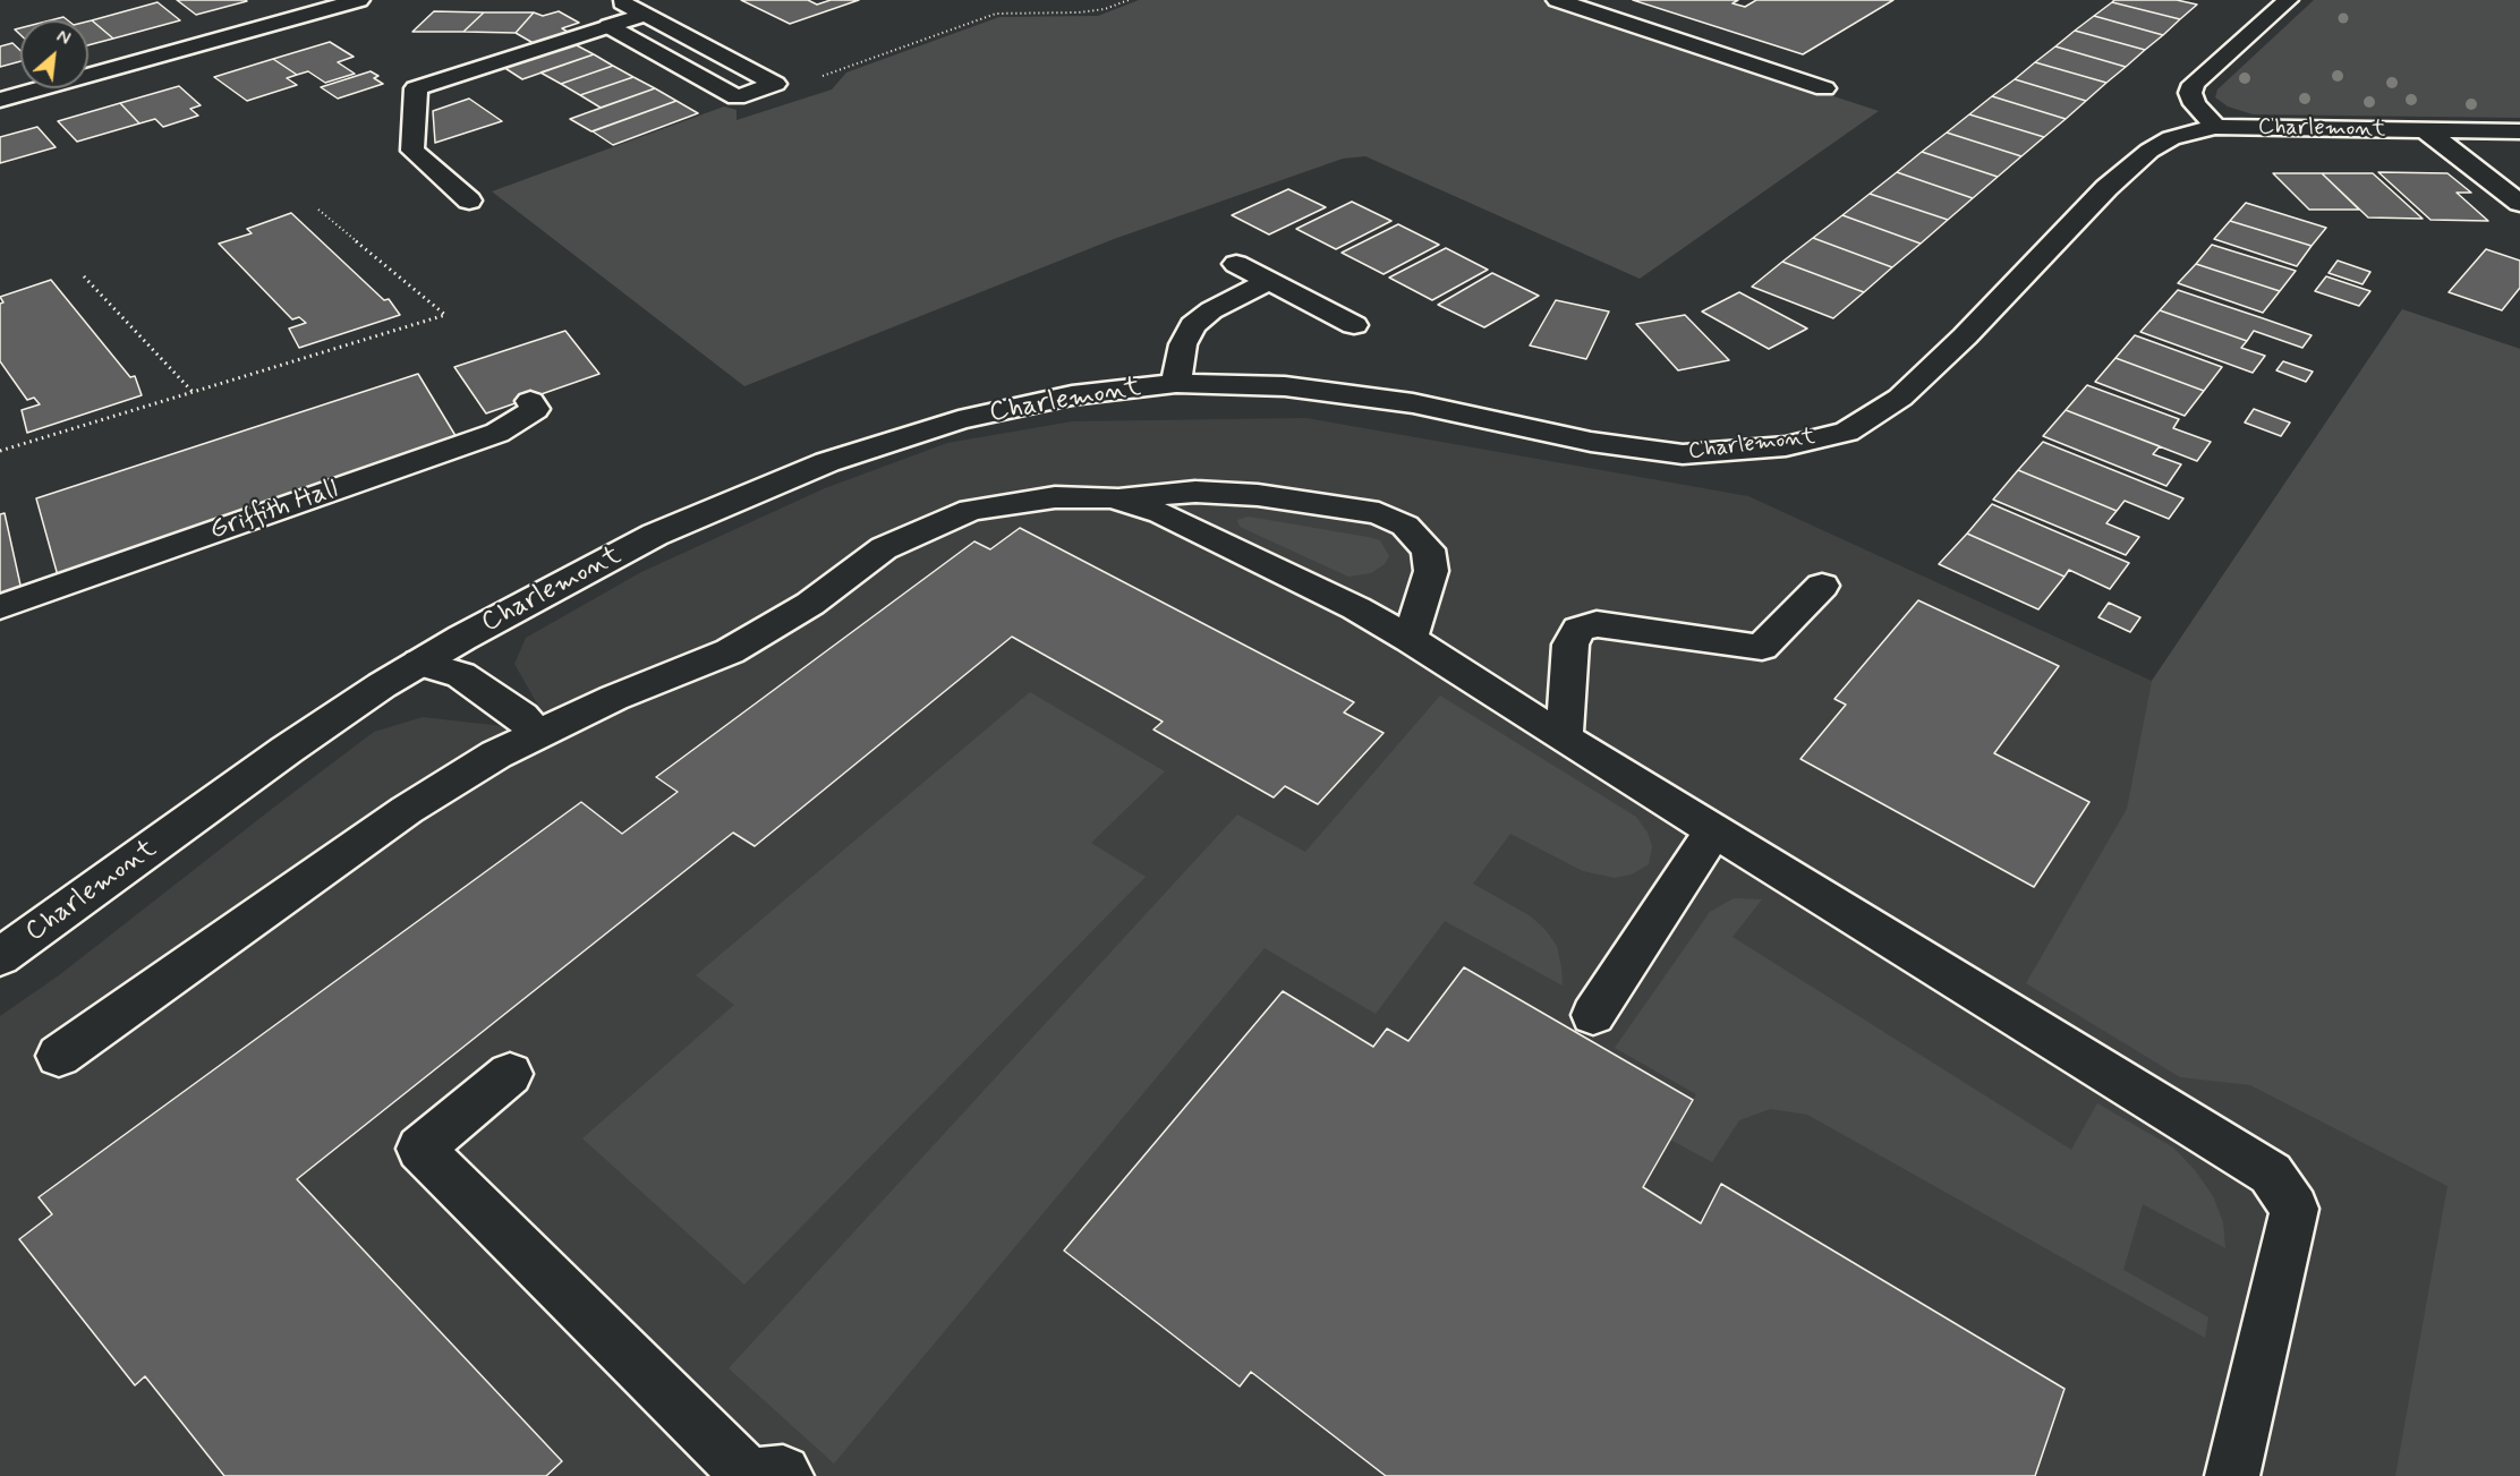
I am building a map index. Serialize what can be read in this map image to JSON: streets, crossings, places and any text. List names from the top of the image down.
{
  "streets": {
    "street": ["Charlemont", "Griffith Hall"]
  },
  "north": "top right"
}
